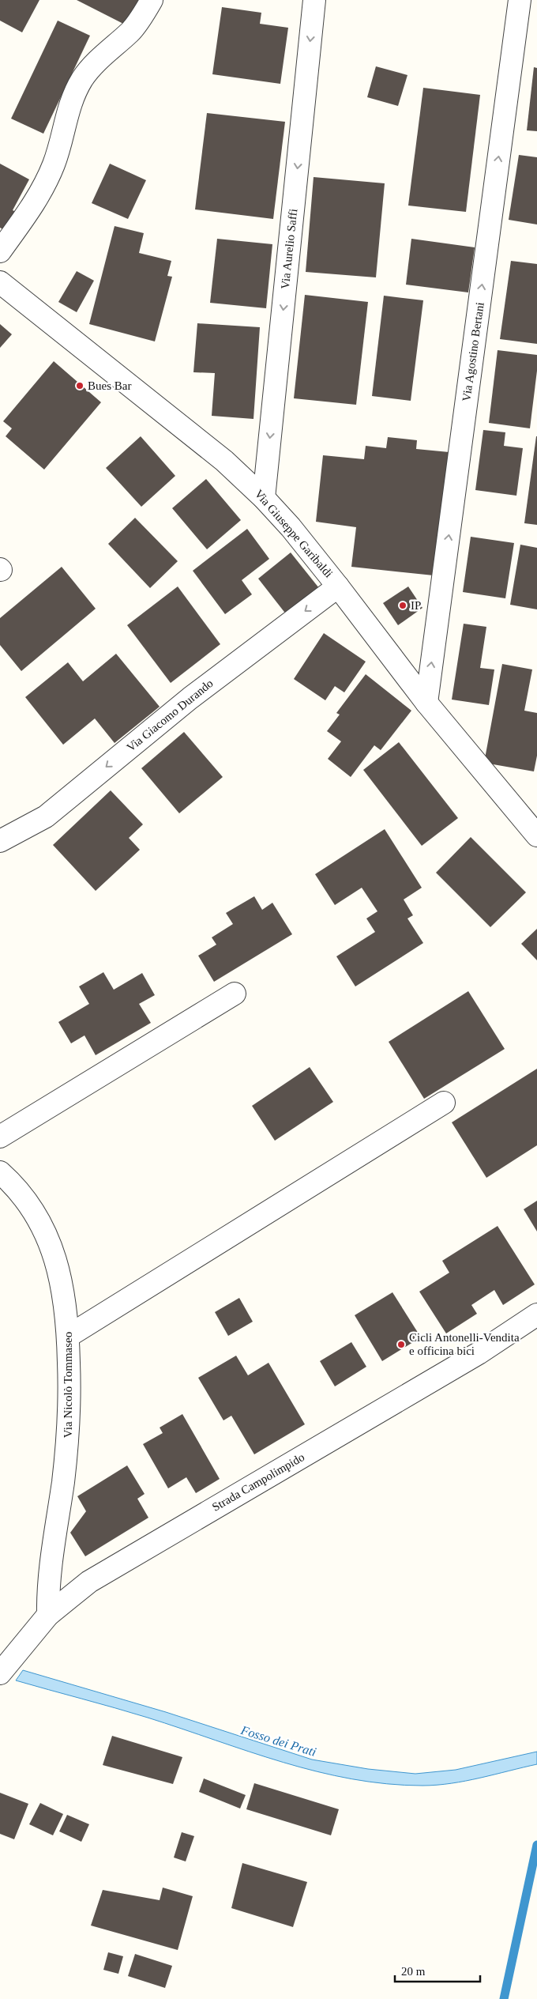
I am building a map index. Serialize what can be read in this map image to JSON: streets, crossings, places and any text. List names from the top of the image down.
{
  "streets": {
    "street": [
      "Via Aurelio Saffi",
      "Via Agostino Bertani",
      "Via Giuseppe Garibaldi",
      "Via Giacomo Durando",
      "Via Nicolò Tommaseo",
      "Strada Campolimpido"
    ]
  },
  "crossings": [
    ["Via Aurelio Saffi", "Via Giuseppe Garibaldi"],
    ["Via Agostino Bertani", "Via Giuseppe Garibaldi"],
    ["Via Giuseppe Garibaldi", "Via Giacomo Durando"],
    ["Via Nicolò Tommaseo", "Strada Campolimpido"]
  ],
  "one_way": ["Via Aurelio Saffi", "Via Agostino Bertani", "Via Giacomo Durando"],
  "water": ["Fosso dei Prati"],
  "places": ["Bues Bar", "IP", "Cicli Antonelli-Vendita e officina bici"],
  "scale_bar": "20 m"
}
